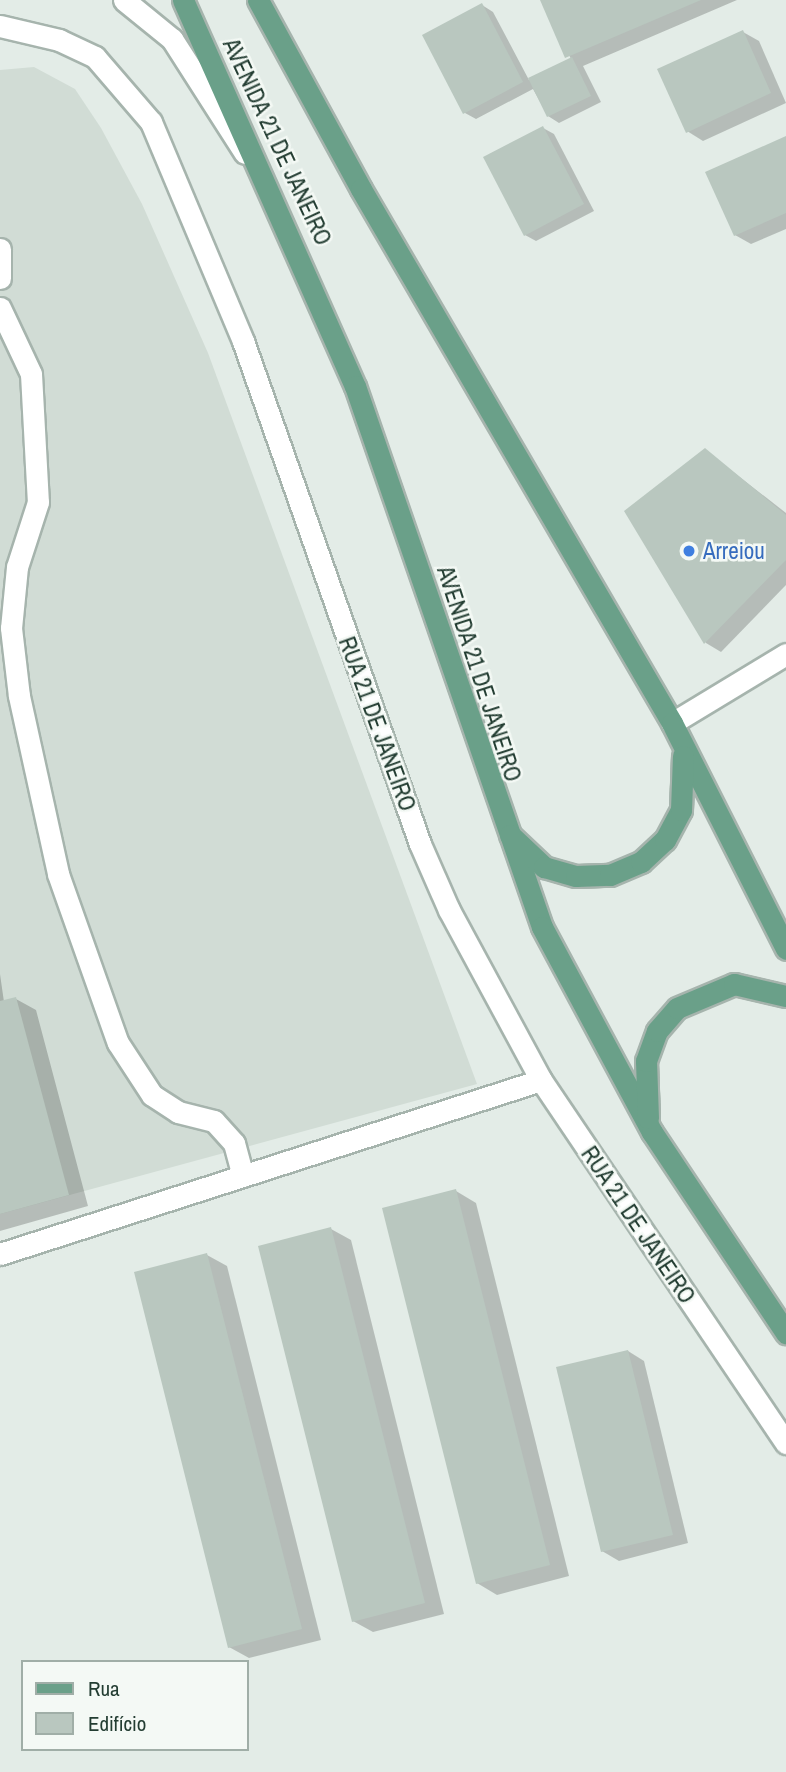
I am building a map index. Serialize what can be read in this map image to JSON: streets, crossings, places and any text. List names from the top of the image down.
{
  "streets": {
    "main road": ["AVENIDA 21 DE JANEIRO"],
    "street": ["RUA 21 DE JANEIRO"]
  },
  "places": ["Arreiou"],
  "legend": ["Rua", "Edifício"]
}
